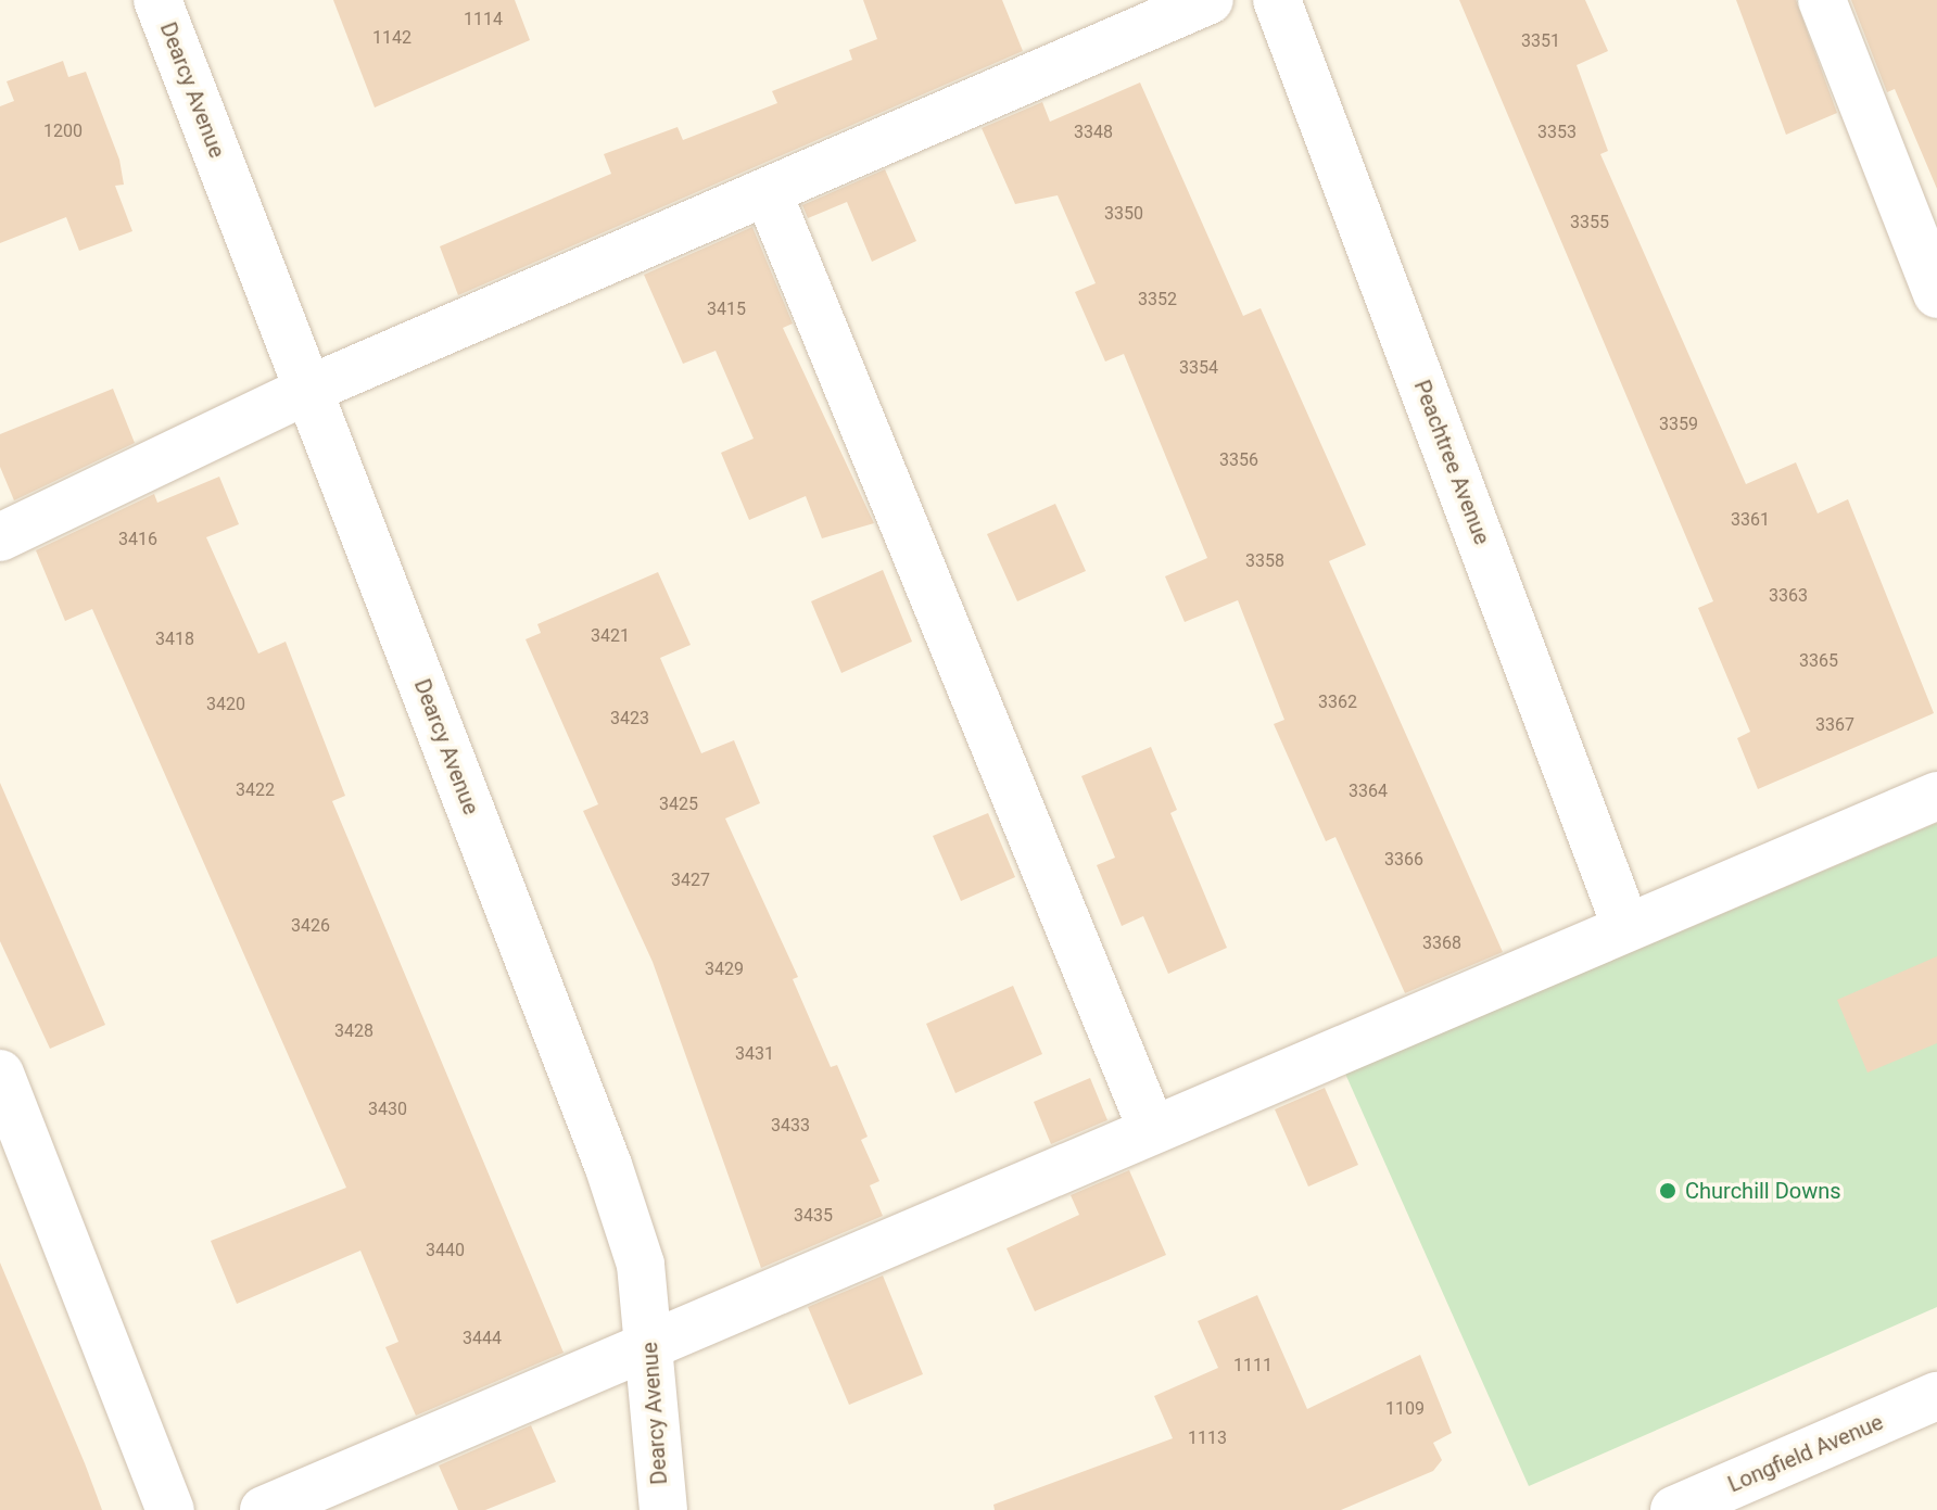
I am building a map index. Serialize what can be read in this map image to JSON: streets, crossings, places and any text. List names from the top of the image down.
{
  "streets": {
    "street": ["Dearcy Avenue", "Peachtree Avenue", "Longfield Avenue"]
  },
  "places": ["Churchill Downs"],
  "house_numbers": [
    "1114",
    "1142",
    "3351",
    "1200",
    "3348",
    "3353",
    "3350",
    "3355",
    "3352",
    "3415",
    "3354",
    "3359",
    "3356",
    "3361",
    "3416",
    "3358",
    "3363",
    "3421",
    "3418",
    "3365",
    "3362",
    "3420",
    "3423",
    "3367",
    "3422",
    "3364",
    "3425",
    "3366",
    "3427",
    "3426",
    "3368",
    "3429",
    "3428",
    "3431",
    "3430",
    "3433",
    "3435",
    "3440",
    "3444",
    "1111",
    "1109",
    "1113"
  ]
}
